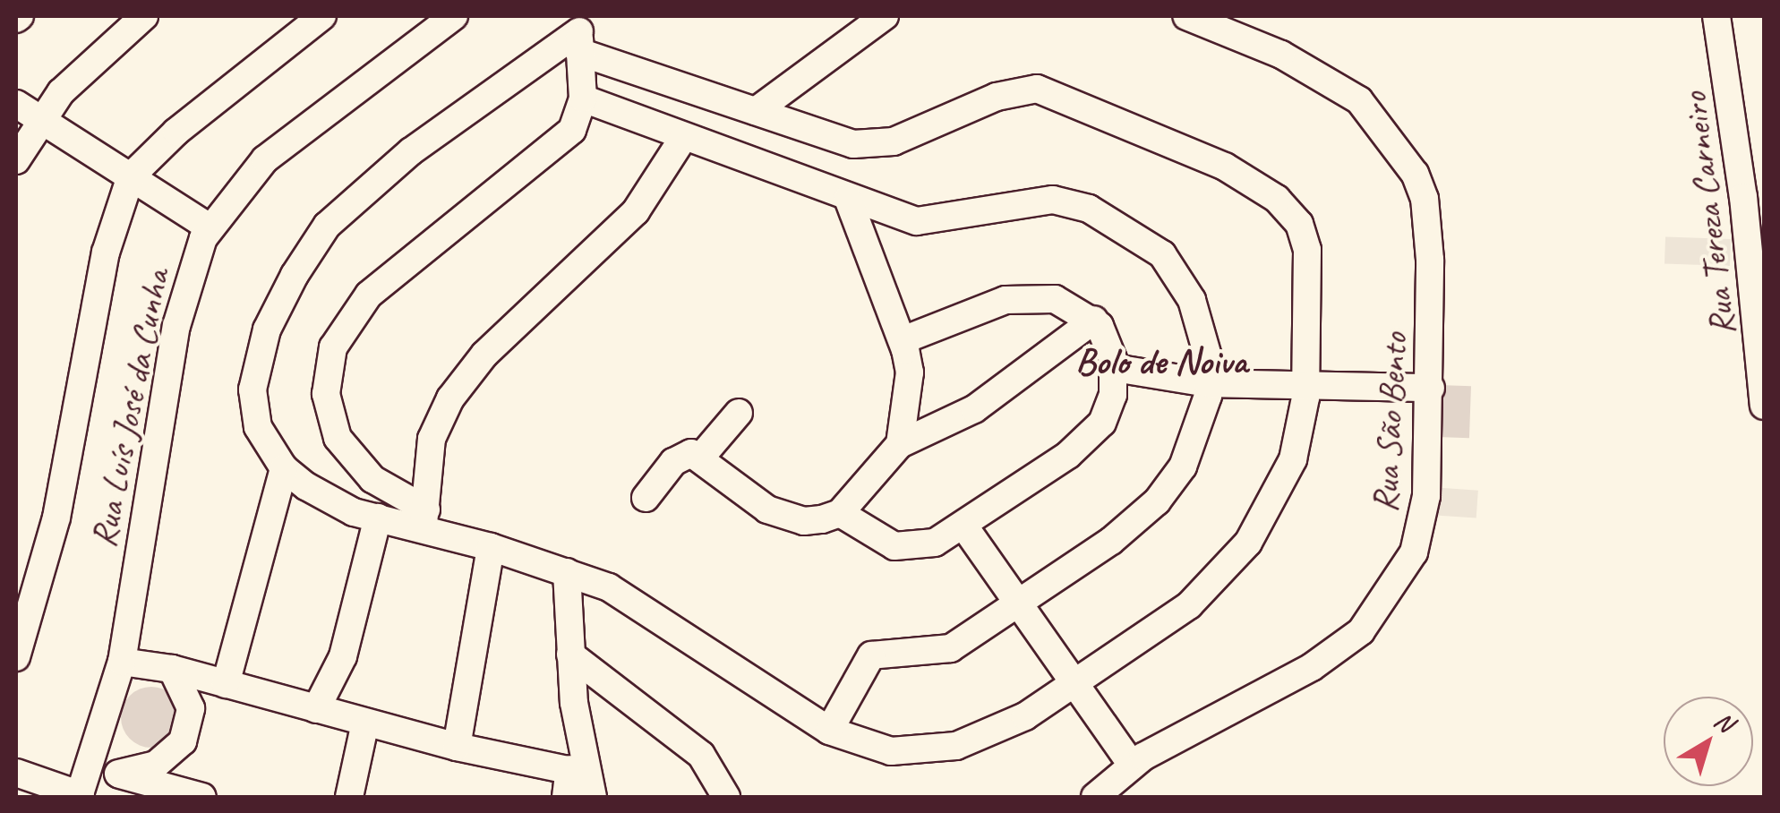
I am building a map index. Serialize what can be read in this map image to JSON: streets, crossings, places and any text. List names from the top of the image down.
{
  "streets": {
    "street": ["Rua Tereza Carneiro", "Rua Luís José da Cunha", "Rua São Bento"]
  },
  "districts": ["Bolo de Noiva"],
  "north": "top right"
}
